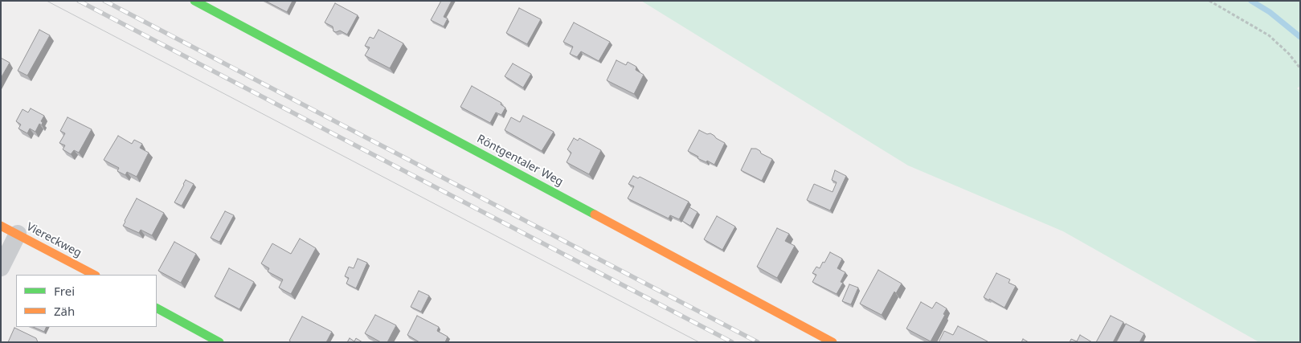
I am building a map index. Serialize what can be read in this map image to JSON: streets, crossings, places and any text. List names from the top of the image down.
{
  "streets": {
    "street": ["Röntgentaler Weg", "Viereckweg"]
  },
  "legend": ["Frei", "Zäh"]
}
